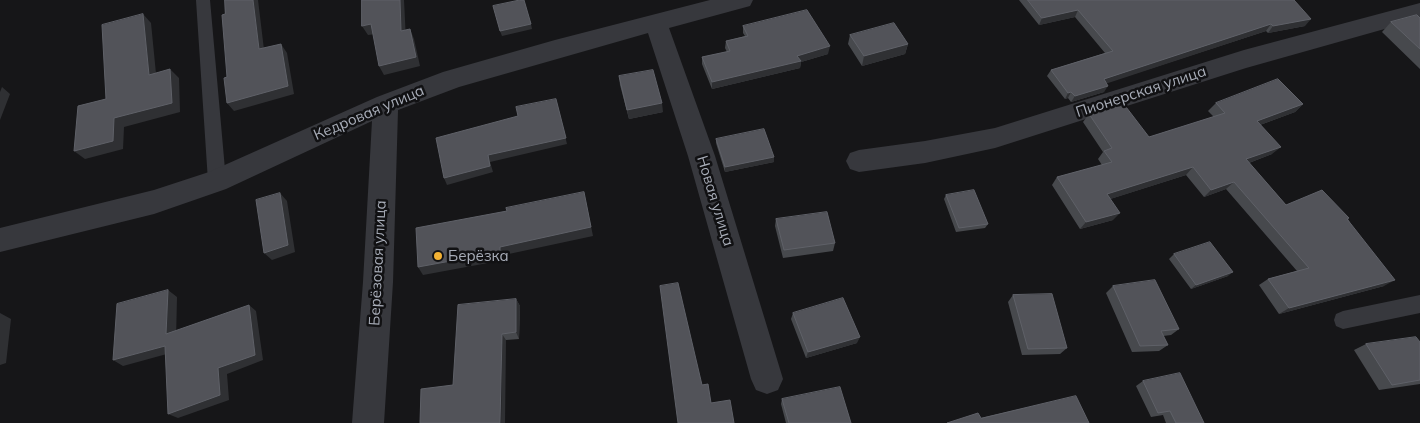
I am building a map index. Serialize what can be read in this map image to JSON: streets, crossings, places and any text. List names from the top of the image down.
{
  "streets": {
    "street": [
      "Пионерская улица",
      "Кедровая улица",
      "Новая улица",
      "Берёзовая улица"
    ]
  },
  "crossings": [
    ["Кедровая улица", "Новая улица"],
    ["Кедровая улица", "Берёзовая улица"]
  ],
  "places": ["Берёзка"]
}
